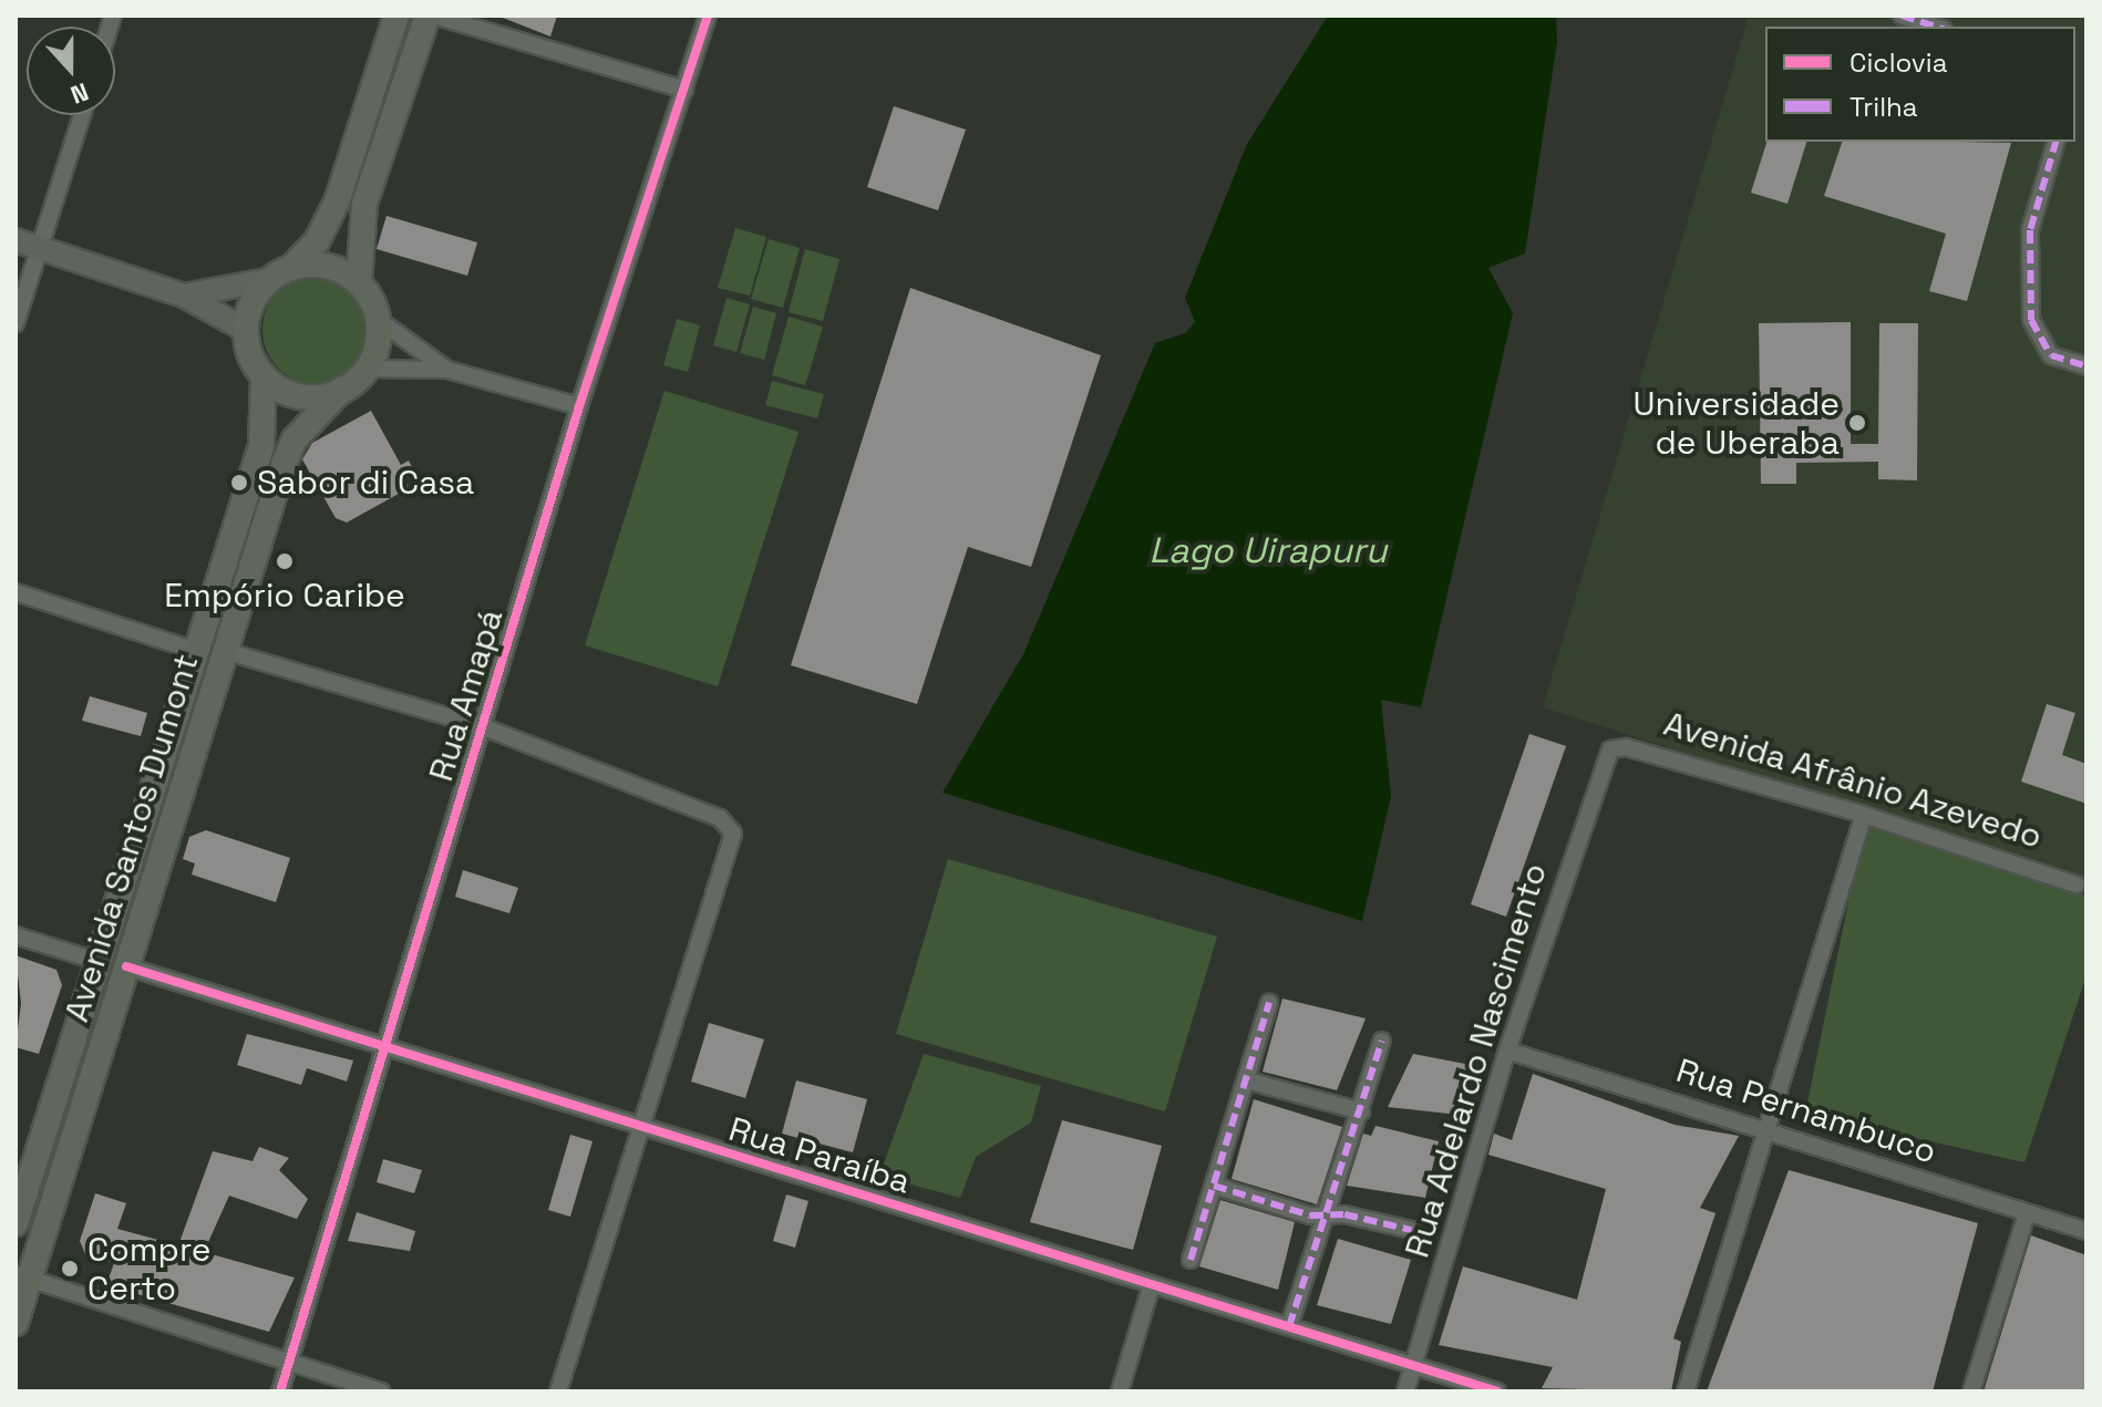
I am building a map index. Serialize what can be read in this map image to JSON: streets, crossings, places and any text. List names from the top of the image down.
{
  "streets": {
    "main road": ["Avenida Santos Dumont"],
    "street": [
      "Rua Amapá",
      "Avenida Afrânio Azevedo",
      "Rua Adelardo Nascimento",
      "Rua Pernambuco",
      "Rua Paraíba"
    ]
  },
  "crossings": [
    ["Rua Amapá", "Rua Paraíba"],
    ["Avenida Afrânio Azevedo", "Rua Adelardo Nascimento"],
    ["Avenida Santos Dumont", "Rua Paraíba"],
    ["Rua Adelardo Nascimento", "Rua Pernambuco"],
    ["Rua Adelardo Nascimento", "Rua Paraíba"]
  ],
  "water": ["Lago Uirapuru"],
  "places": [
    "Universidade de Uberaba",
    "Sabor di Casa",
    "Empório Caribe",
    "Compre Certo"
  ],
  "legend": ["Ciclovia", "Trilha"],
  "north": "bottom"
}
